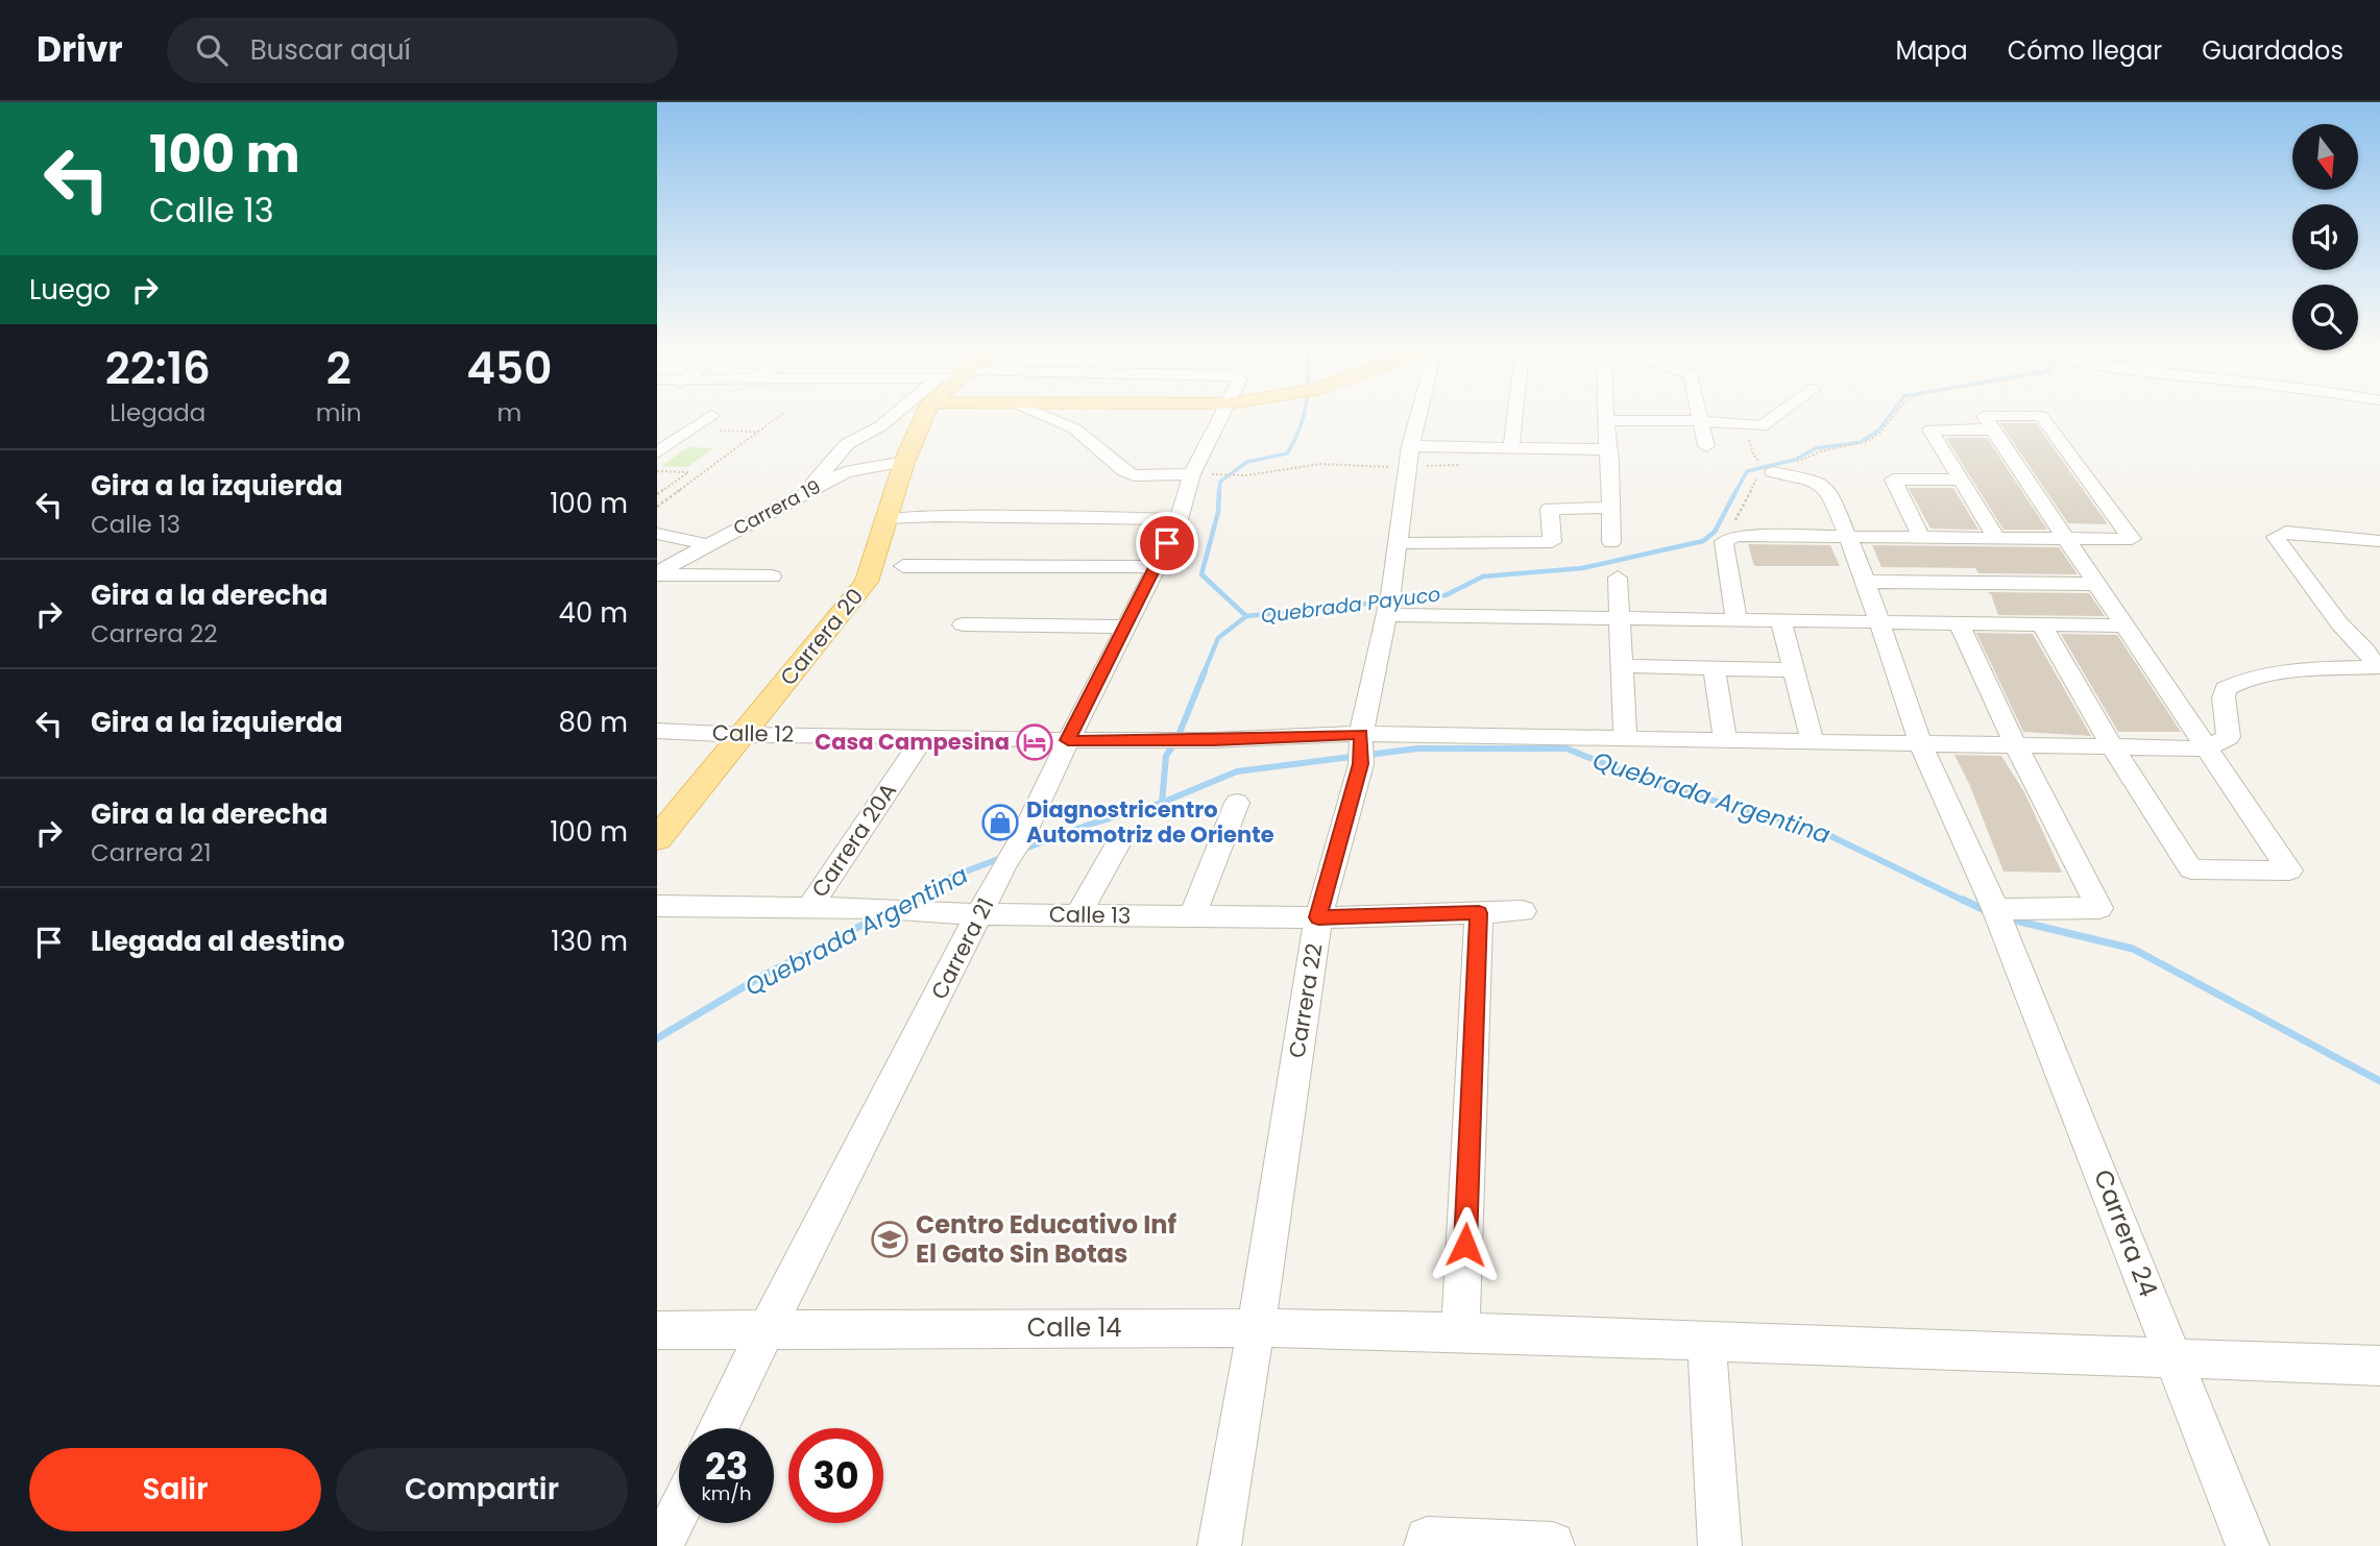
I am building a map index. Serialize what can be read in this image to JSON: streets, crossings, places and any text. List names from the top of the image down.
{
  "streets": {
    "main road": ["Carrera 20"],
    "street": [
      "Carrera 19",
      "Calle 12",
      "Carrera 20A",
      "Calle 13",
      "Carrera 21",
      "Carrera 22",
      "Carrera 24",
      "Calle 14"
    ]
  },
  "crossings": [
    ["Carrera 19", "Carrera 20"],
    ["Carrera 20", "Calle 12"],
    ["Calle 12", "Carrera 20A"],
    ["Calle 12", "Carrera 21"],
    ["Calle 12", "Carrera 22"],
    ["Calle 12", "Carrera 24"],
    ["Carrera 20A", "Calle 13"],
    ["Calle 13", "Carrera 21"],
    ["Calle 13", "Carrera 22"],
    ["Carrera 21", "Calle 14"],
    ["Carrera 22", "Calle 14"],
    ["Carrera 24", "Calle 14"]
  ],
  "water": ["Quebrada Payuco", "Quebrada Argentina"],
  "places": {
    "hotel": ["Casa Campesina"],
    "shop": ["Diagnostricentro Automotriz de Oriente"],
    "school or university": ["Centro Educativo Inf El Gato Sin Botas"]
  },
  "north": "bottom",
  "page": {
    "header": "Drivr",
    "search": "Buscar aquí",
    "nav": ["Mapa", "Cómo llegar", "Guardados"],
    "turn": ["100 m", "Calle 13"],
    "then": "Luego",
    "eta": [
      "22:16",
      "Llegada",
      "2",
      "min",
      "450",
      "m"
    ],
    "list": [
      {
        "name": "Gira a la izquierda",
        "note": "Calle 13",
        "value": "100 m"
      },
      {
        "name": "Gira a la derecha",
        "note": "Carrera 22",
        "value": "40 m"
      },
      {
        "name": "Gira a la izquierda",
        "value": "80 m"
      },
      {
        "name": "Gira a la derecha",
        "note": "Carrera 21",
        "value": "100 m"
      },
      {
        "name": "Llegada al destino",
        "value": "130 m"
      }
    ],
    "speed": "23 km/h",
    "limit": "30",
    "buttons": ["Salir", "Compartir"]
  }
}
